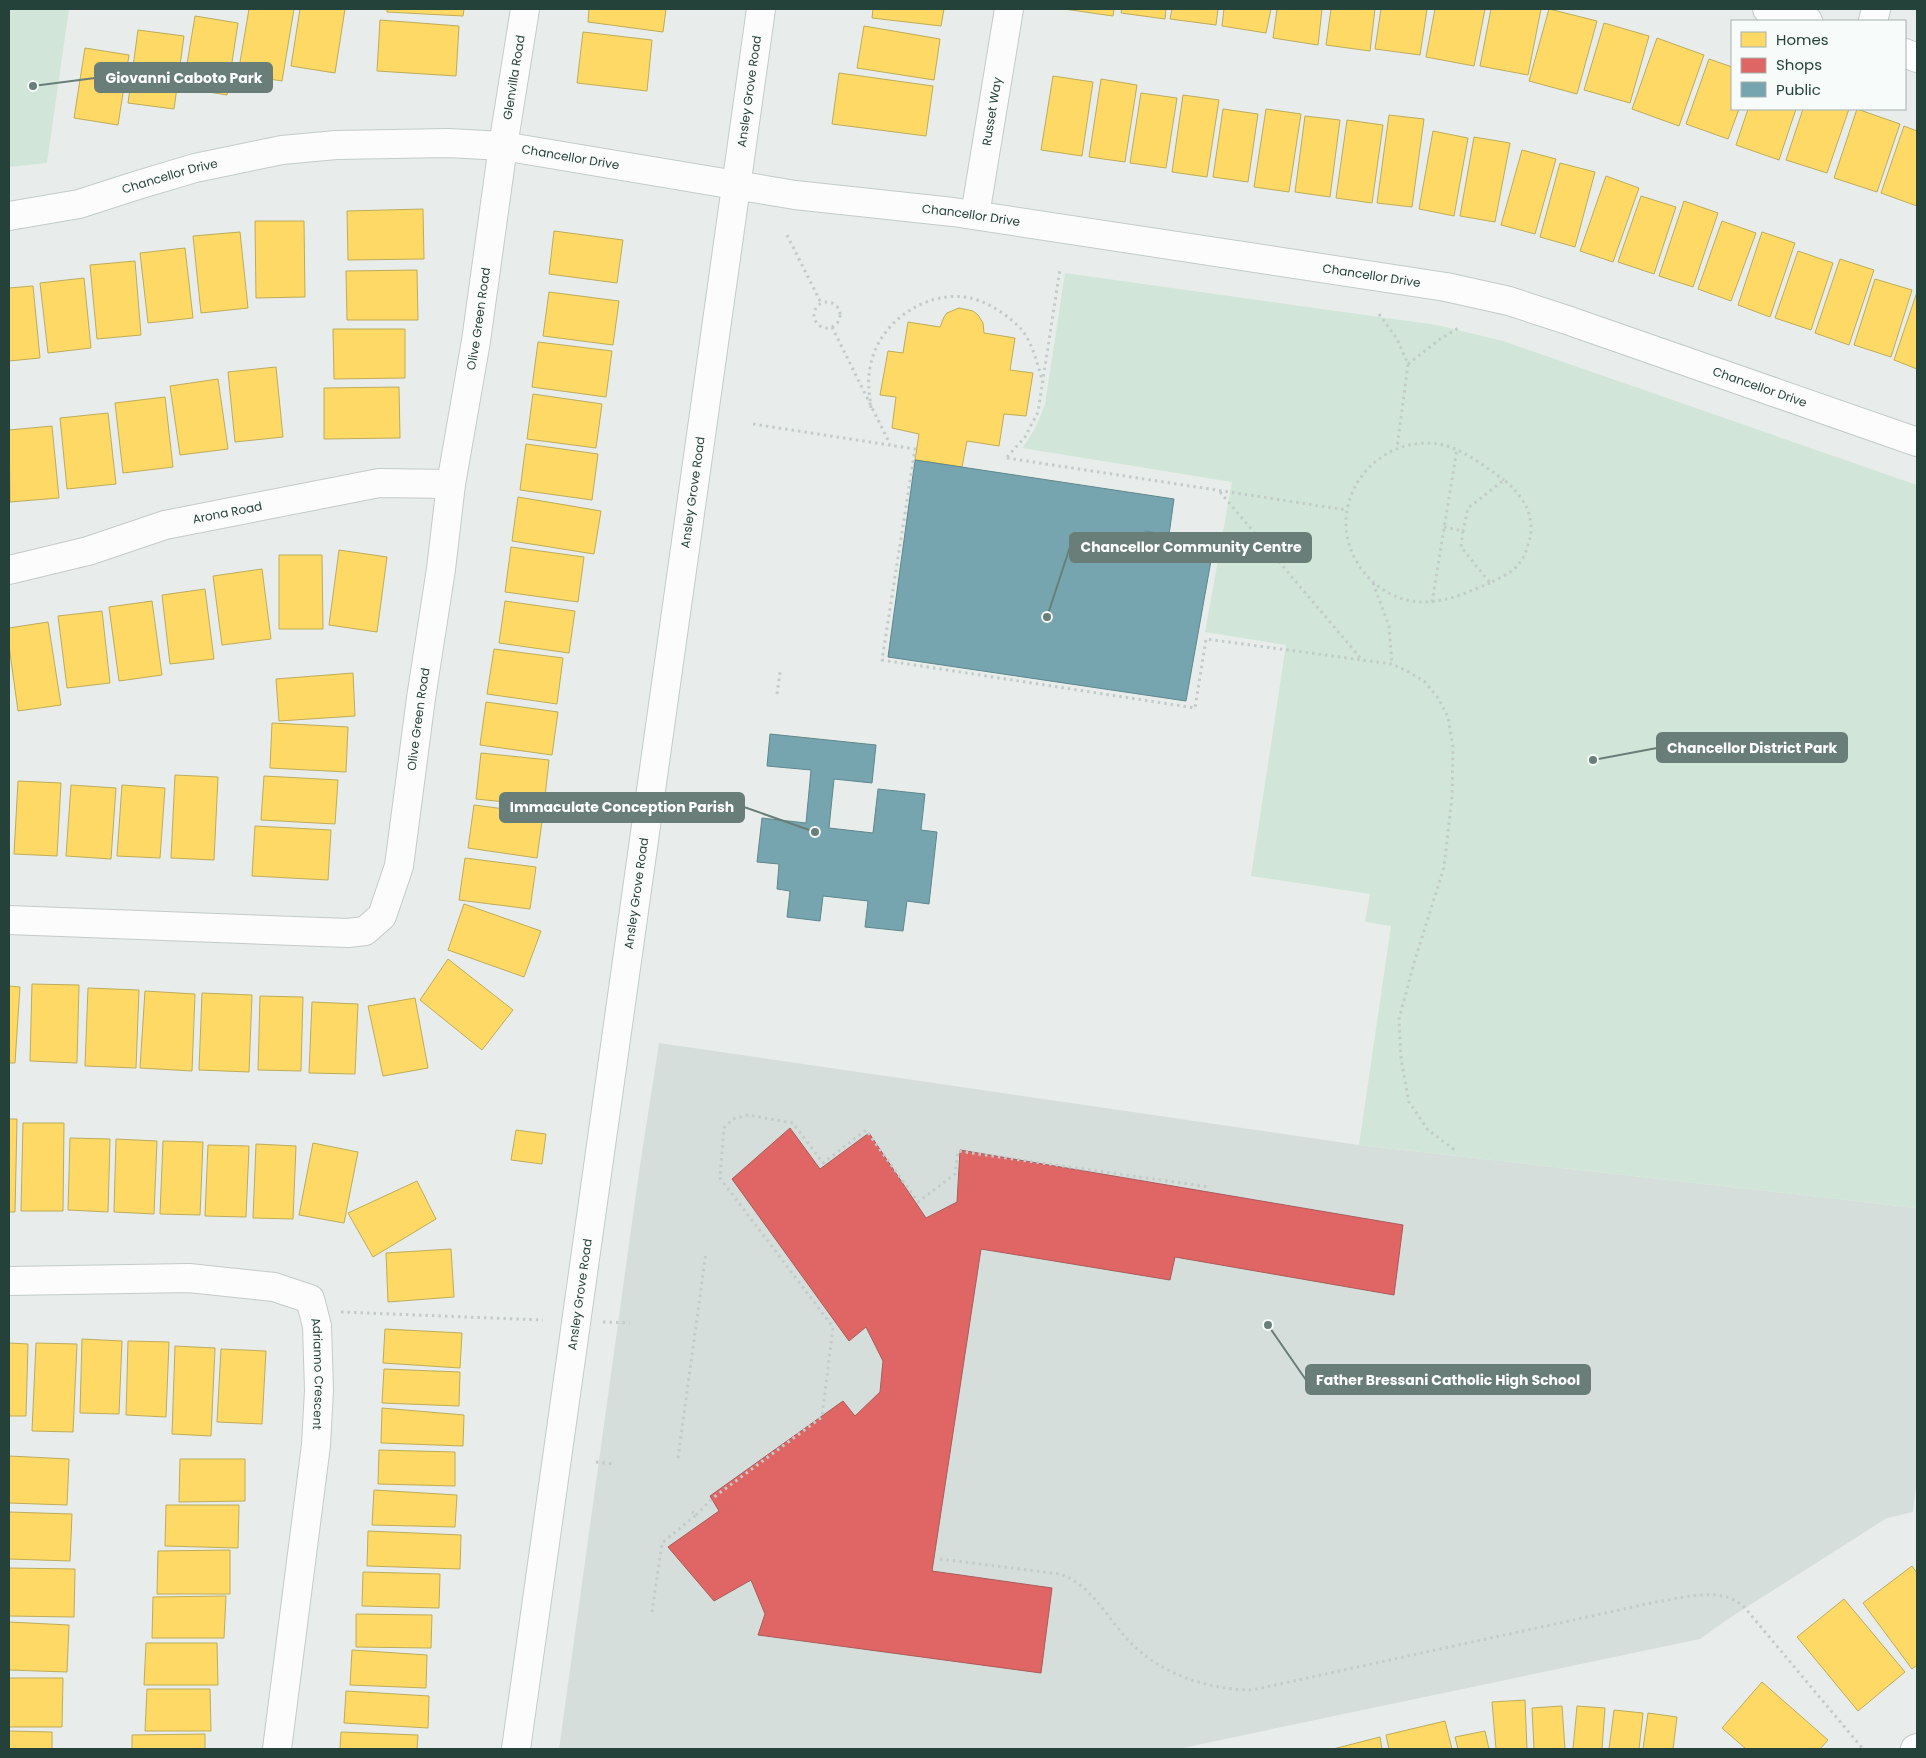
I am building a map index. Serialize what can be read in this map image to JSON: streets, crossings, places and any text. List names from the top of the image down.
{
  "streets": {
    "street": [
      "Glenvilla Road",
      "Ansley Grove Road",
      "Russet Way",
      "Chancellor Drive",
      "Olive Green Road",
      "Arona Road",
      "Adrianno Crescent"
    ]
  },
  "crossings": [
    ["Glenvilla Road", "Chancellor Drive"],
    ["Glenvilla Road", "Olive Green Road"],
    ["Ansley Grove Road", "Chancellor Drive"],
    ["Russet Way", "Chancellor Drive"],
    ["Chancellor Drive", "Olive Green Road"],
    ["Olive Green Road", "Arona Road"]
  ],
  "places": [
    "Giovanni Caboto Park",
    "Chancellor Community Centre",
    "Chancellor District Park",
    "Immaculate Conception Parish",
    "Father Bressani Catholic High School"
  ],
  "legend": ["Homes", "Shops", "Public"]
}
